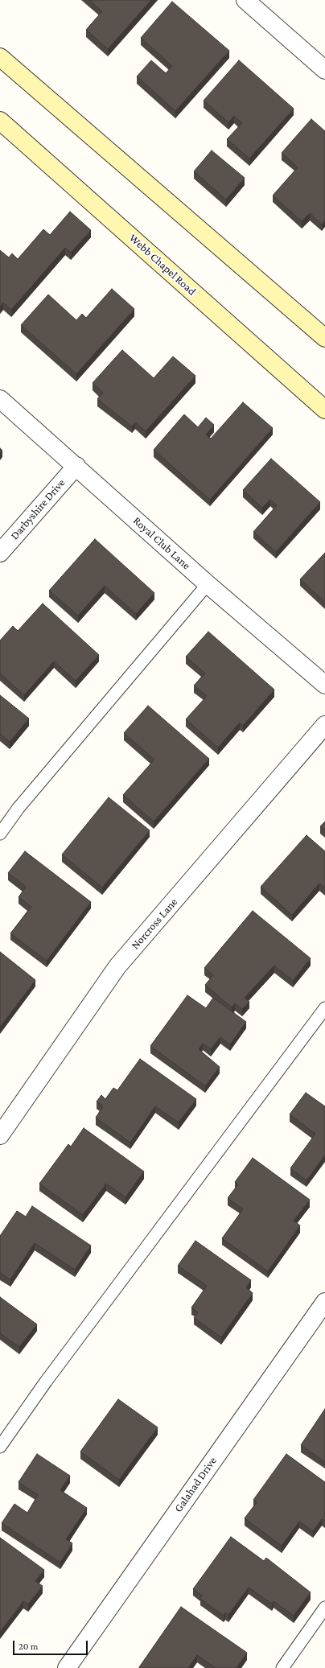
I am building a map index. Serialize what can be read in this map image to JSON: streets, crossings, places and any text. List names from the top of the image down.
{
  "streets": {
    "main road": ["Webb Chapel Road"],
    "street": [
      "Darbyshire Drive",
      "Royal Club Lane",
      "Norcross Lane",
      "Galahad Drive"
    ]
  },
  "crossings": [
    ["Darbyshire Drive", "Royal Club Lane"]
  ],
  "scale_bar": "20 m"
}
